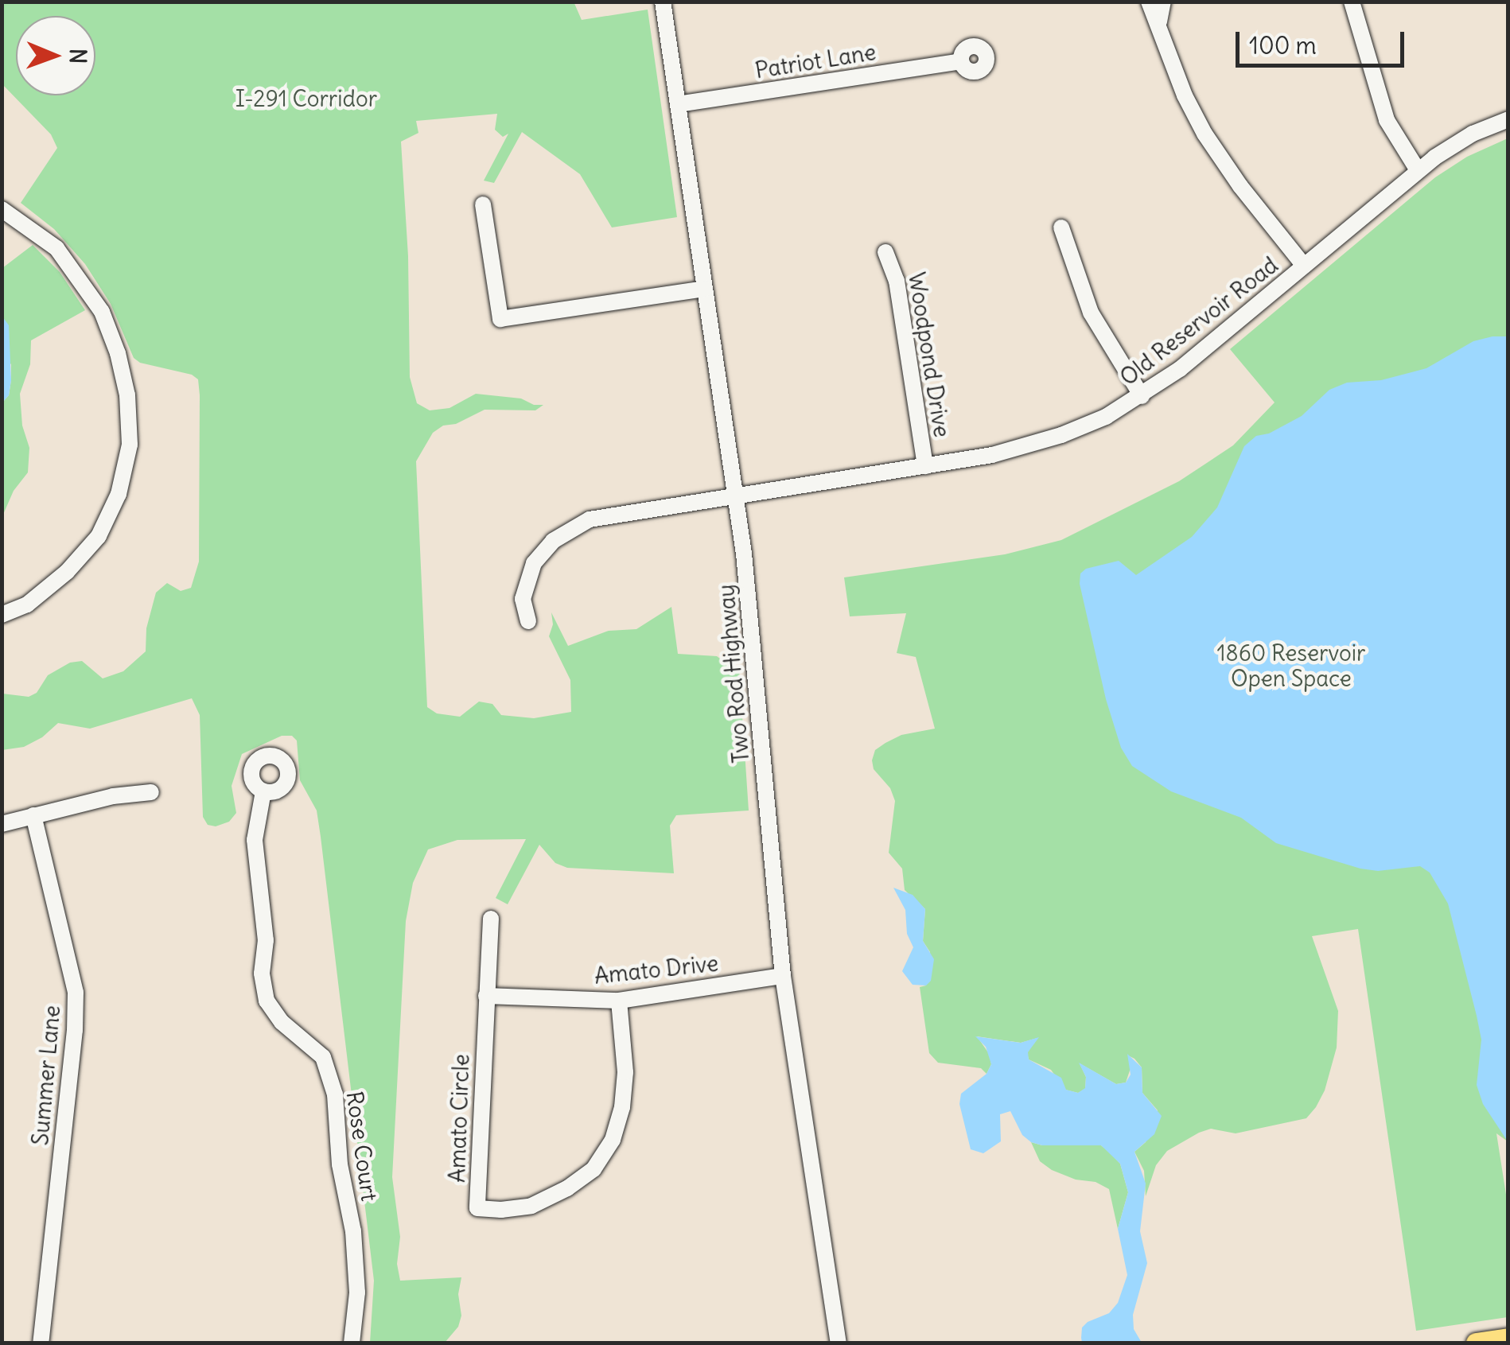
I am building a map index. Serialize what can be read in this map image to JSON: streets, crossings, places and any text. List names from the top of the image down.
{
  "streets": {
    "street": [
      "Patriot Lane",
      "Old Reservoir Road",
      "Woodpond Drive",
      "Two Rod Highway",
      "Amato Drive",
      "Summer Lane",
      "Amato Circle",
      "Rose Court"
    ]
  },
  "crossings": [
    ["Patriot Lane", "Two Rod Highway"],
    ["Old Reservoir Road", "Woodpond Drive"],
    ["Old Reservoir Road", "Two Rod Highway"],
    ["Two Rod Highway", "Amato Drive"],
    ["Amato Drive", "Amato Circle"]
  ],
  "parks": ["I-291 Corridor", "1860 Reservoir Open Space"],
  "scale_bar": "100 m",
  "north": "right"
}
